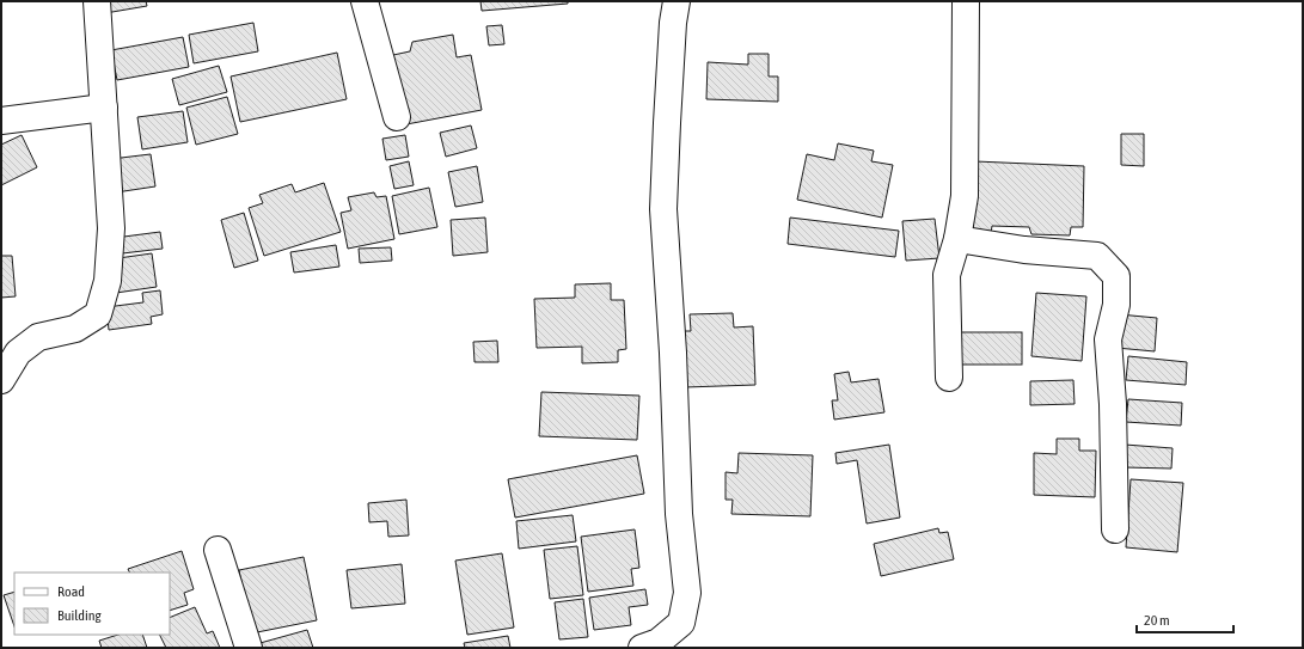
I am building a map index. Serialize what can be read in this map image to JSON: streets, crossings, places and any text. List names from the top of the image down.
{
  "legend": ["Road", "Building"],
  "scale_bar": "20 m"
}
